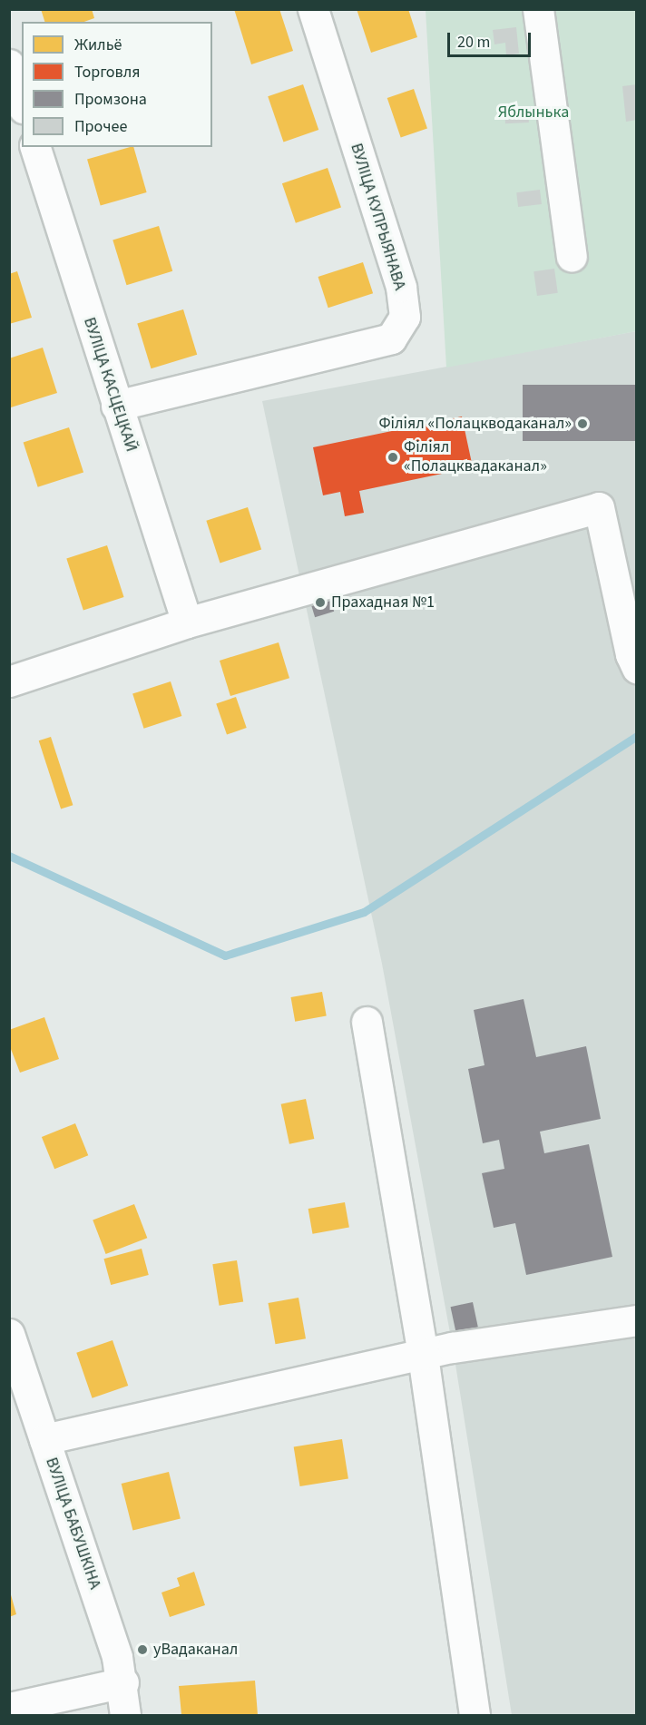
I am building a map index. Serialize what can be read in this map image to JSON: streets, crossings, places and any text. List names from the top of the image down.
{
  "streets": {
    "street": ["ВУЛІЦА КУПРЫЯНАВА", "ВУЛІЦА КАСЦЕЦКАЙ", "ВУЛІЦА БАБУШКІНА"]
  },
  "crossings": [
    ["ВУЛІЦА КУПРЫЯНАВА", "ВУЛІЦА КАСЦЕЦКАЙ"]
  ],
  "parks": ["Яблынька"],
  "places": [
    "Філіял «Полацкводаканал»",
    "Філіял «Полацквадаканал»",
    "Прахадная №1",
    "уВадаканал"
  ],
  "legend": [
    "Жильё",
    "Торговля",
    "Промзона",
    "Прочее"
  ],
  "scale_bar": "20 m"
}
